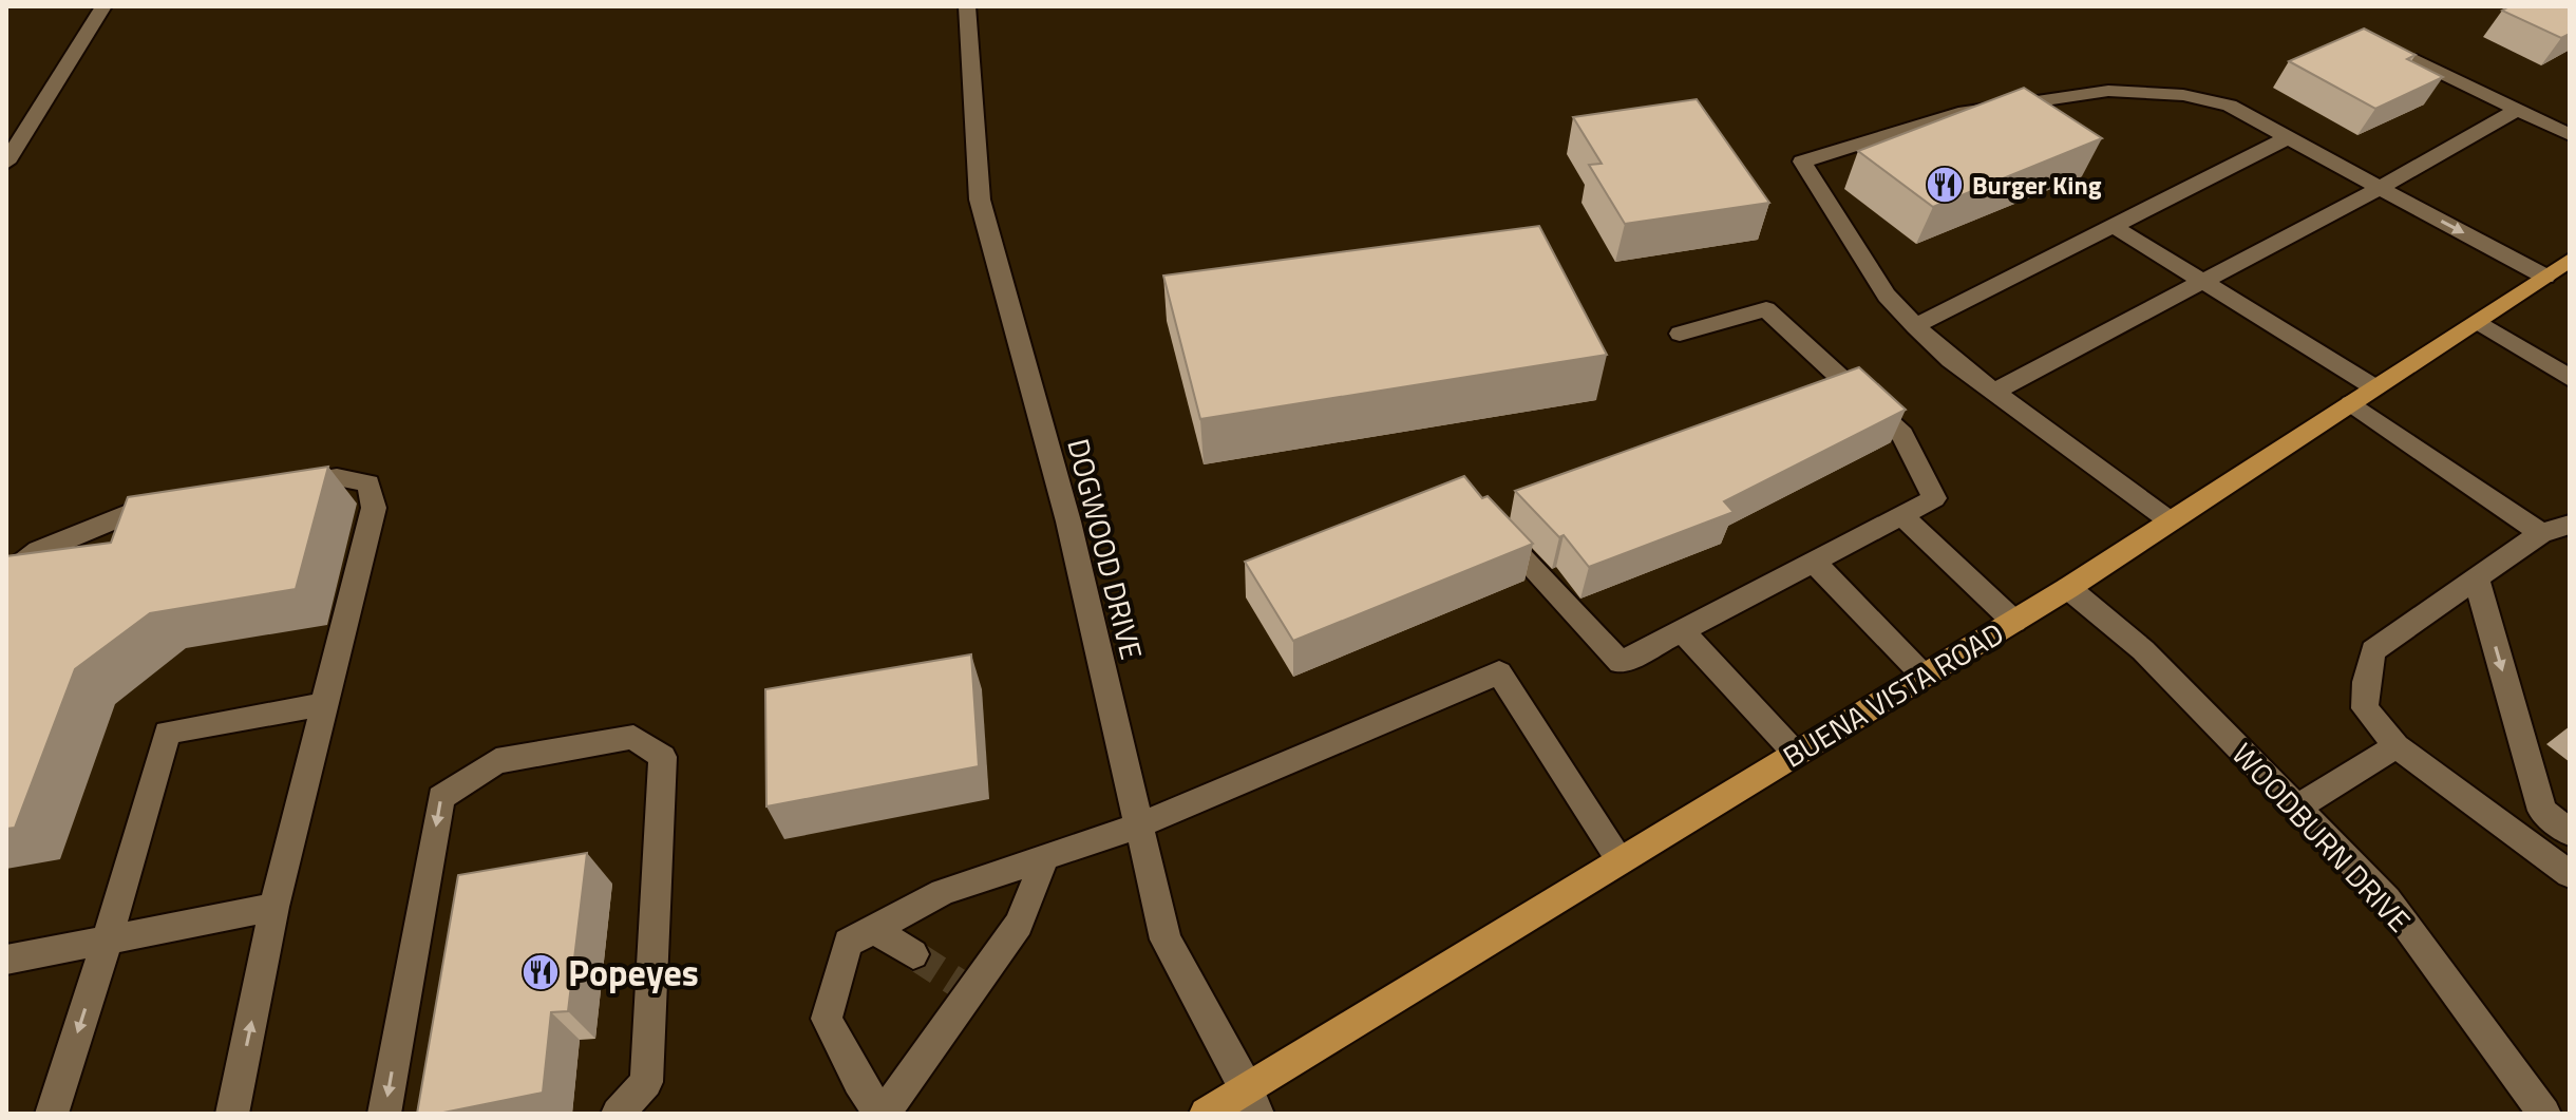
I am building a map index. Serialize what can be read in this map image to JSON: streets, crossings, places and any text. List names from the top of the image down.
{
  "streets": {
    "main road": ["BUENA VISTA ROAD"],
    "street": ["DOGWOOD DRIVE", "WOODBURN DRIVE"]
  },
  "crossings": [
    ["DOGWOOD DRIVE", "BUENA VISTA ROAD"],
    ["BUENA VISTA ROAD", "WOODBURN DRIVE"]
  ],
  "places": {
    "restaurant": ["Burger King", "Popeyes"]
  }
}
